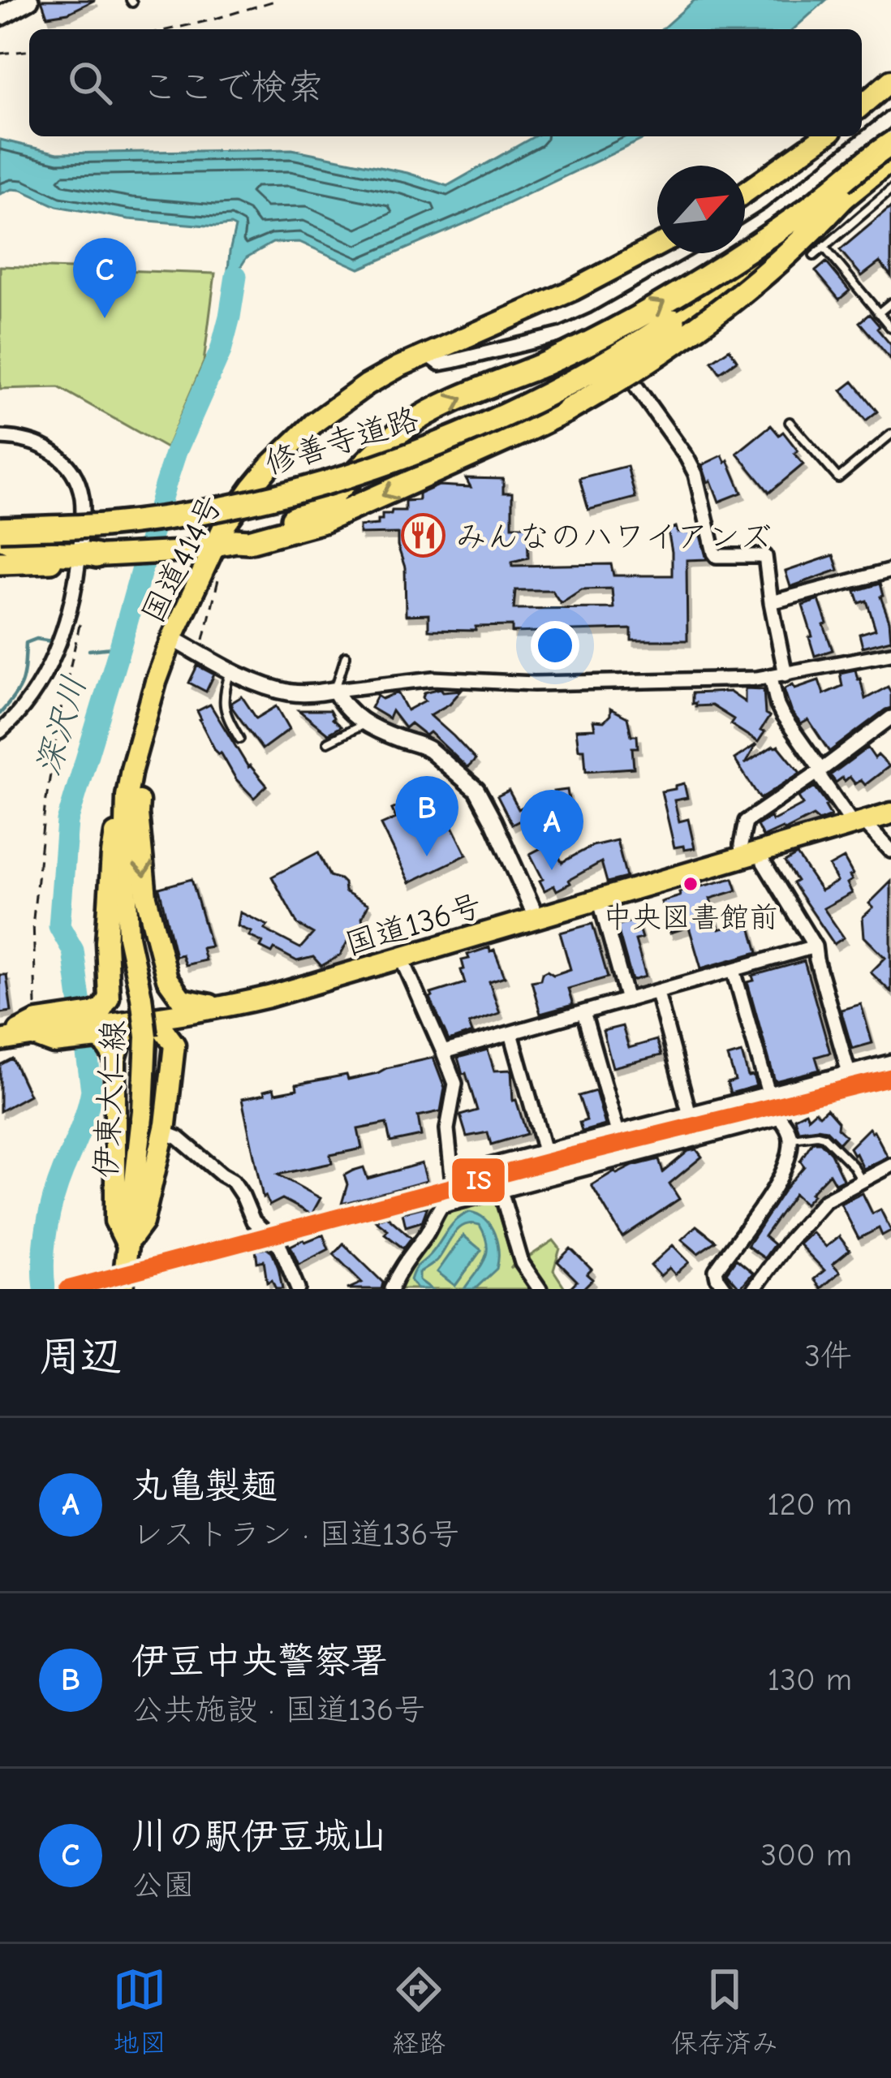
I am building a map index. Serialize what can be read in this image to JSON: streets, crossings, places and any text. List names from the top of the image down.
{
  "streets": {
    "highway": ["修善寺道路"],
    "main road": ["国道414号", "国道136号", "伊東大仁線"]
  },
  "crossings": [
    ["国道414号", "伊東大仁線"],
    ["国道136号", "伊東大仁線"]
  ],
  "water": ["深沢川"],
  "places": {
    "restaurant": ["みんなのハワイアンズ"],
    "other": ["中央図書館前"]
  },
  "lines": ["transit line IS"],
  "north": "top right",
  "page": {
    "search": "ここで検索",
    "pins": ["C", "B", "A"],
    "heading": ["周辺", "3件"],
    "list": [
      {
        "mark": "A",
        "name": "丸亀製麺",
        "note": "レストラン · 国道136号",
        "value": "120 m"
      },
      {
        "mark": "B",
        "name": "伊豆中央警察署",
        "note": "公共施設 · 国道136号",
        "value": "130 m"
      },
      {
        "mark": "C",
        "name": "川の駅伊豆城山",
        "note": "公園",
        "value": "300 m"
      }
    ],
    "nav": ["地図", "経路", "保存済み"]
  }
}
